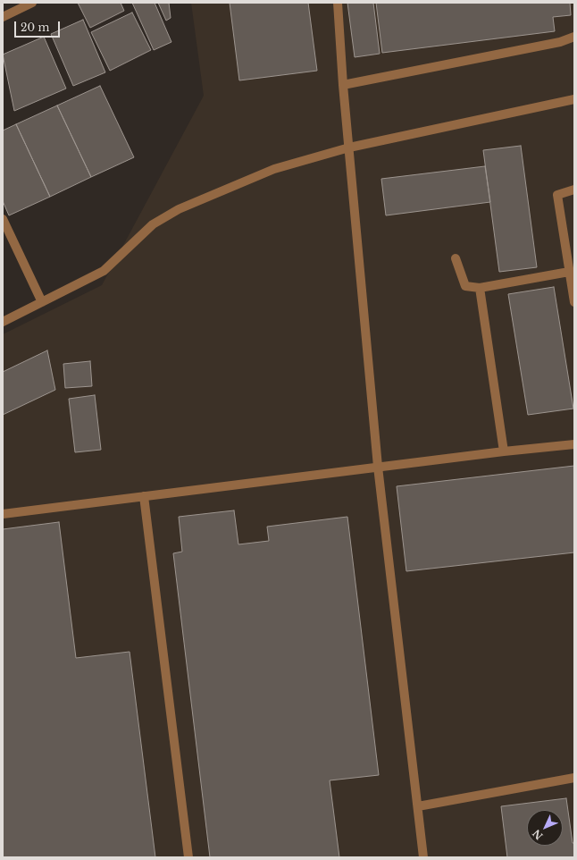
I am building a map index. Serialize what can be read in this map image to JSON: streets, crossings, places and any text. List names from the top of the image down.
{
  "scale_bar": "20 m",
  "north": "bottom left"
}
